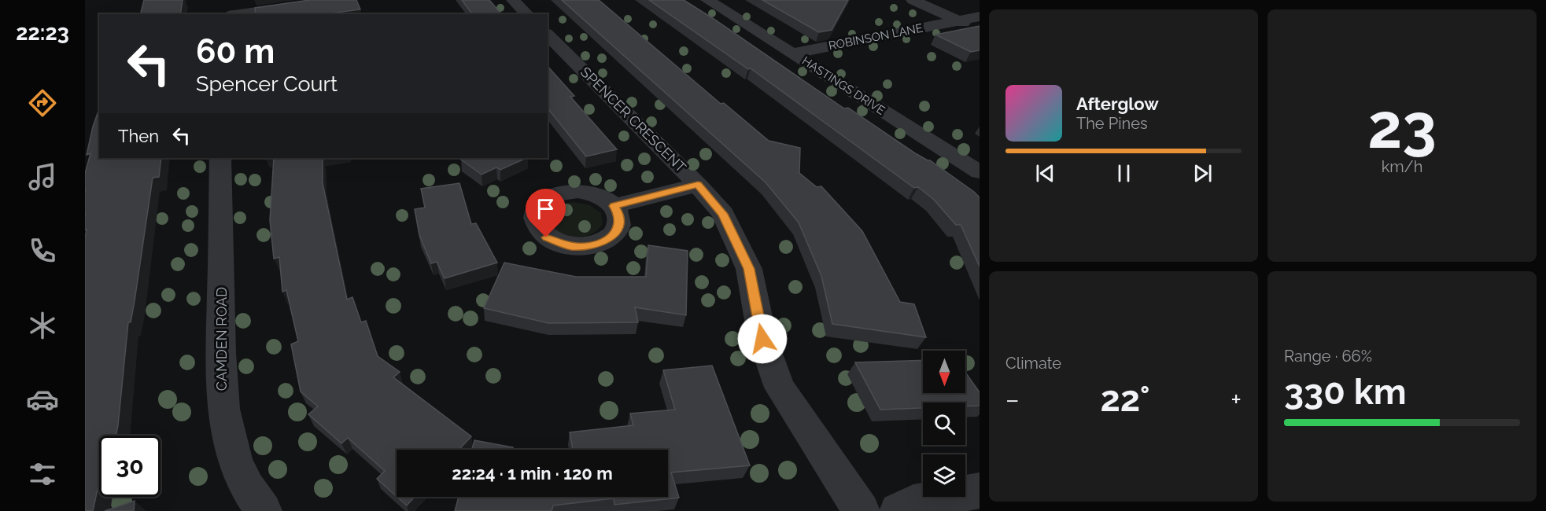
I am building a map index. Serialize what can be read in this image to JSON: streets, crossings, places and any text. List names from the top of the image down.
{
  "streets": {
    "street": [
      "ROBINSON LANE",
      "HASTINGS DRIVE",
      "SPENCER CRESCENT",
      "CAMDEN ROAD"
    ]
  },
  "crossings": [
    ["ROBINSON LANE", "HASTINGS DRIVE"]
  ],
  "north": "bottom",
  "page": {
    "tabs": "22:23",
    "tile": [
      ["23", "km/h"],
      "Climate",
      ["Range · 66%", "330 km"]
    ],
    "turn": ["60 m", "Spencer Court"],
    "song": ["Afterglow", "The Pines"],
    "then": "Then",
    "heat": ["−", "22°", "+"],
    "limit": "30",
    "trip": "22:24 · 1 min · 120 m"
  }
}
